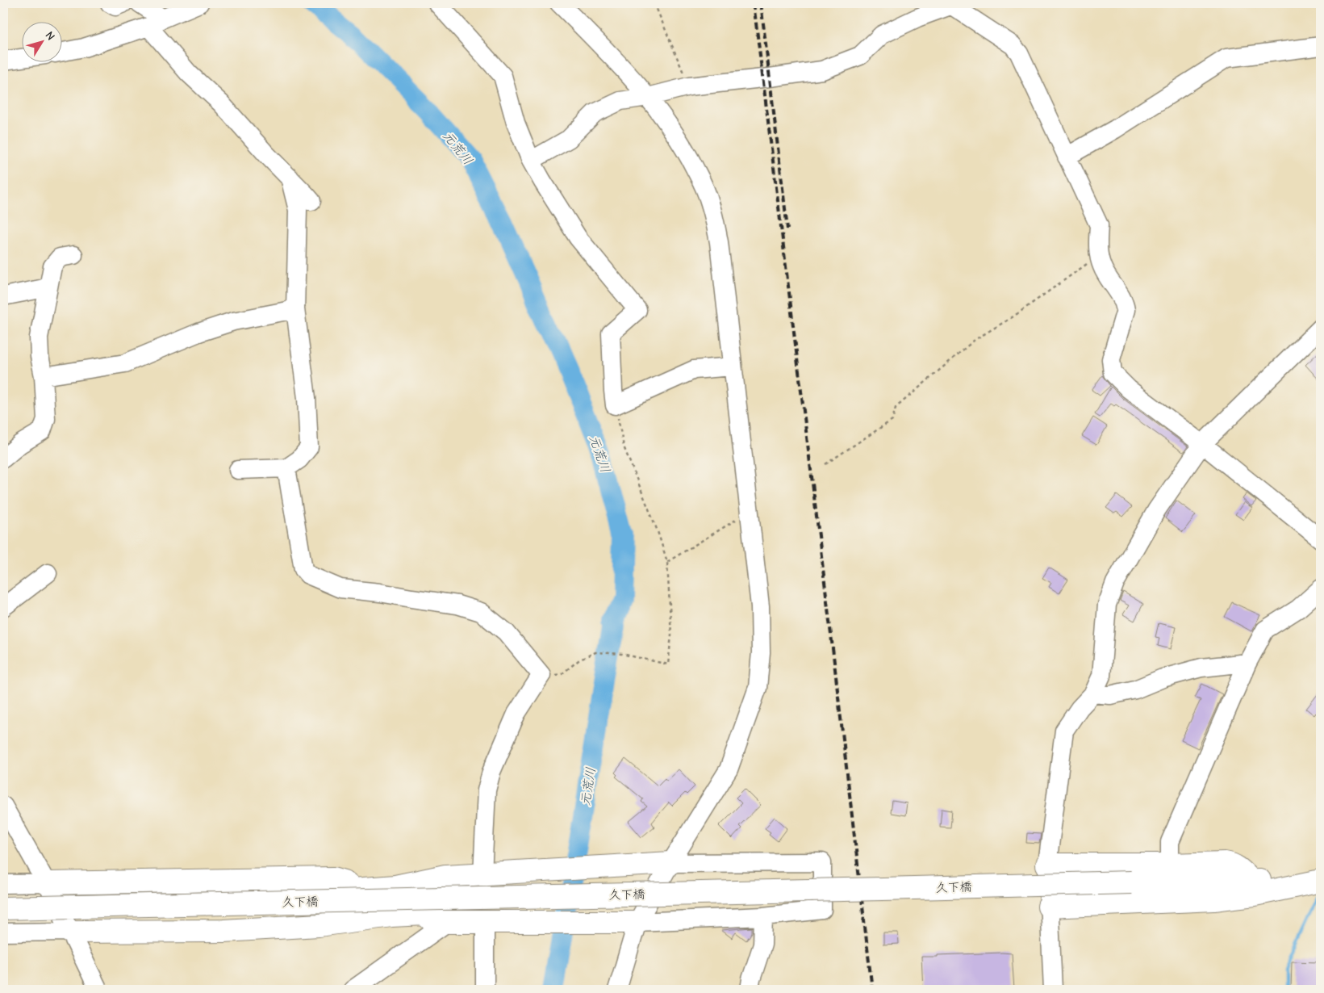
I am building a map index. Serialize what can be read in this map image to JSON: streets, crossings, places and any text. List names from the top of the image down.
{
  "streets": {
    "main road": ["久下橋"]
  },
  "water": ["元荒川"],
  "north": "top right"
}
